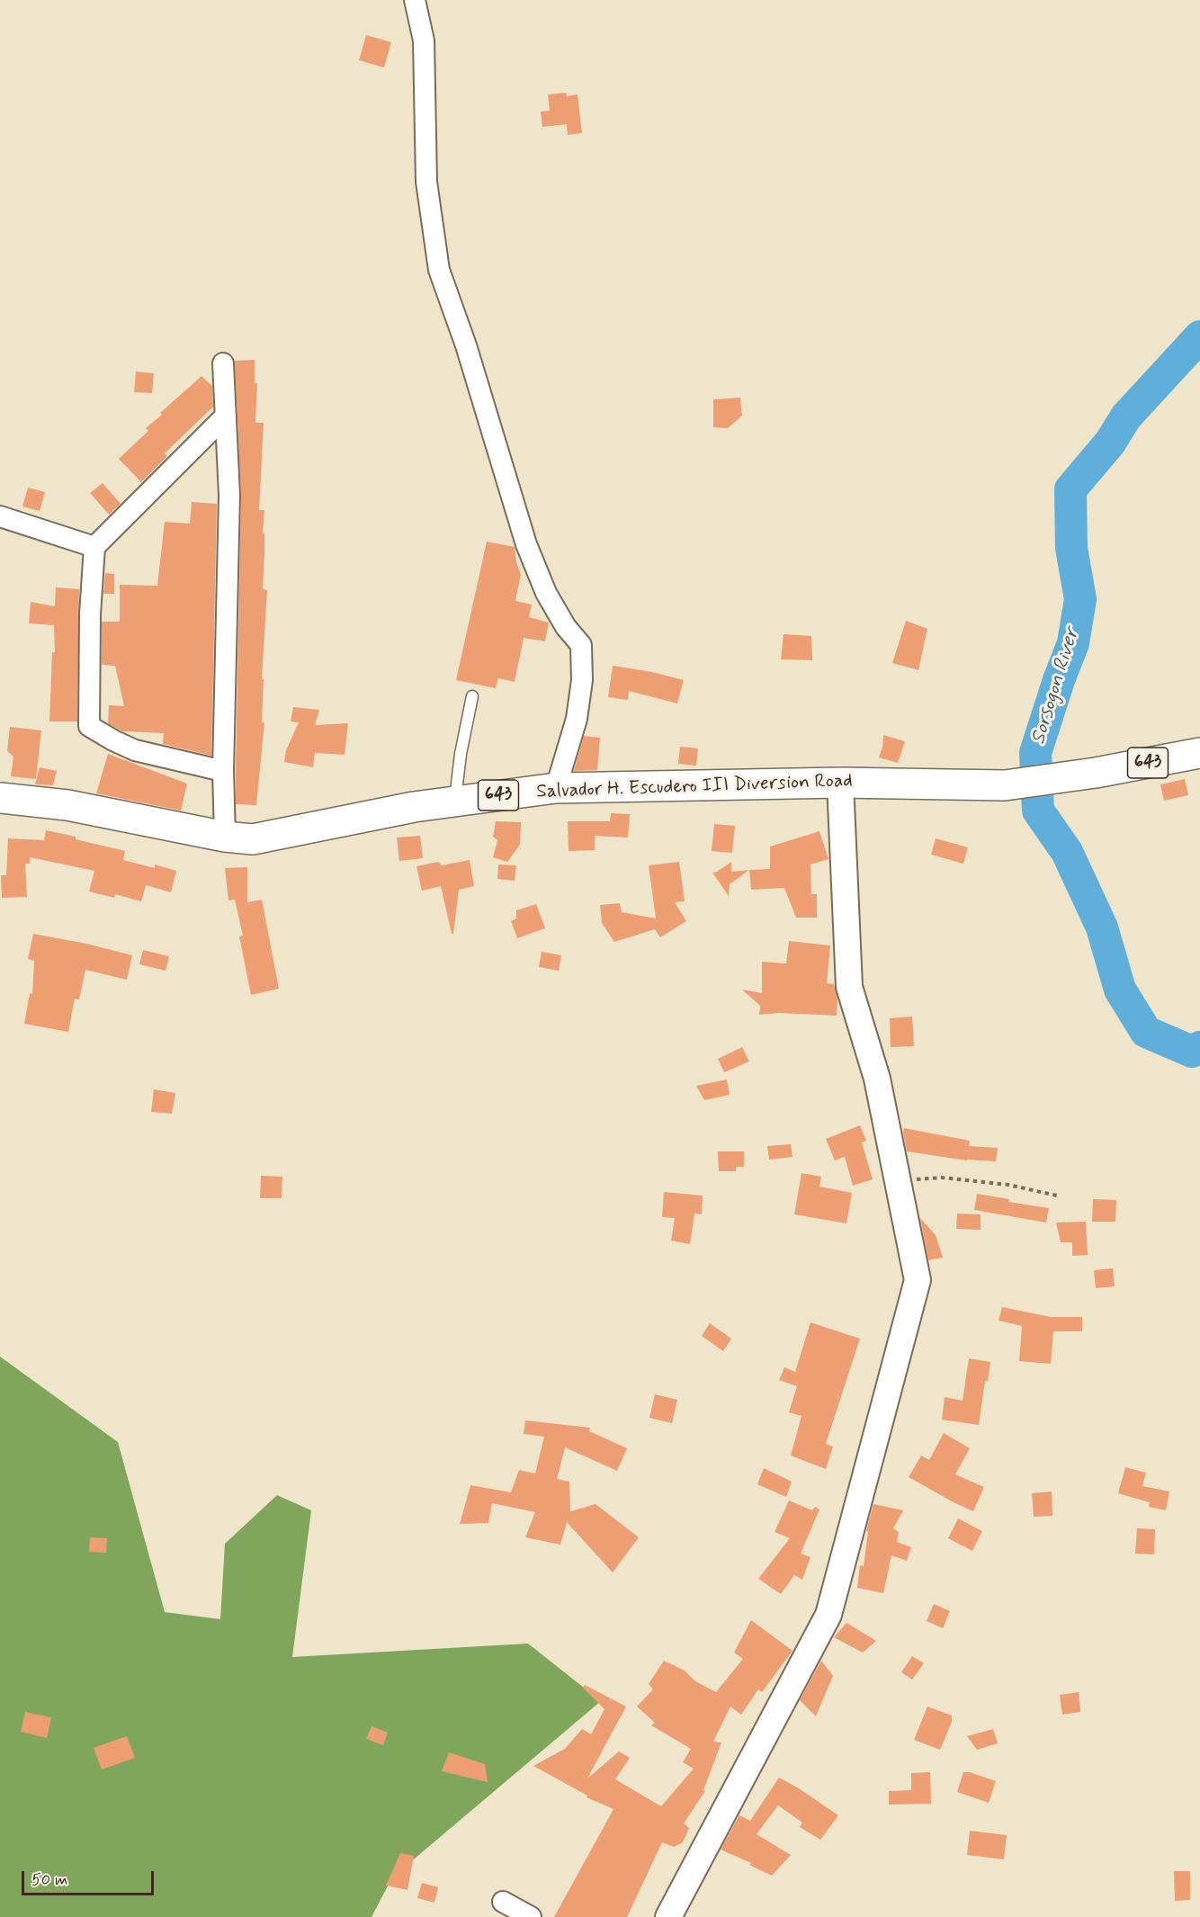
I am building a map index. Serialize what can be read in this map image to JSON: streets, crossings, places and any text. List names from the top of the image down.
{
  "streets": {
    "highway": ["643", "Salvador H. Escudero III Diversion Road"]
  },
  "water": ["Sorsogon River"],
  "scale_bar": "50 m"
}
